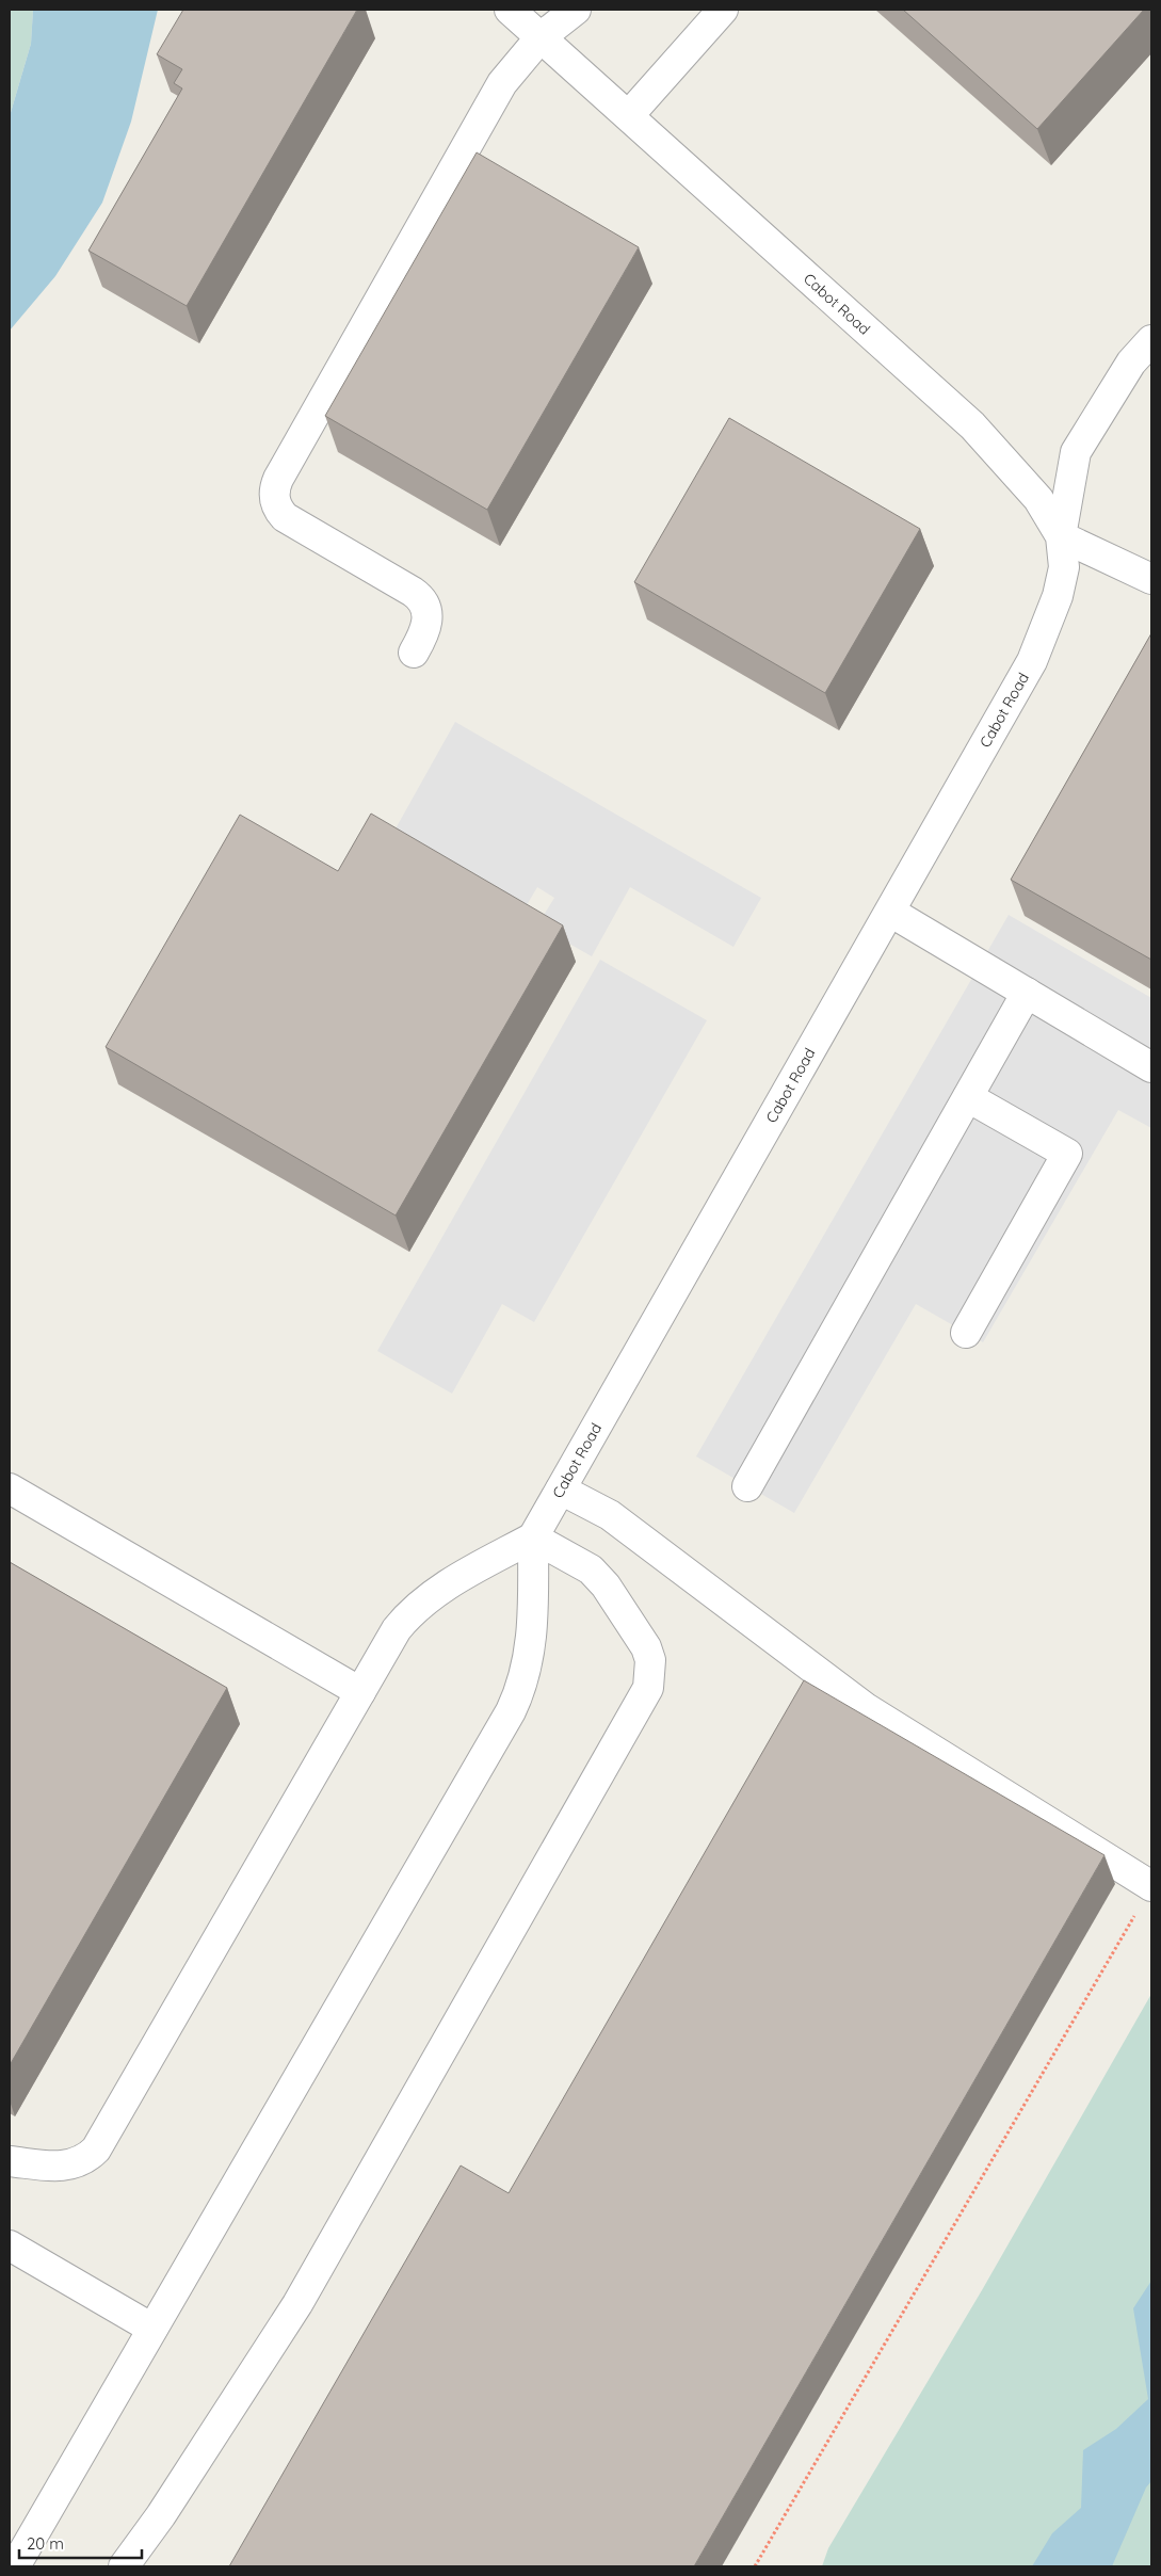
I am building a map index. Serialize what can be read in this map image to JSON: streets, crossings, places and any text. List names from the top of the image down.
{
  "streets": {
    "street": ["Cabot Road"]
  },
  "scale_bar": "20 m"
}
